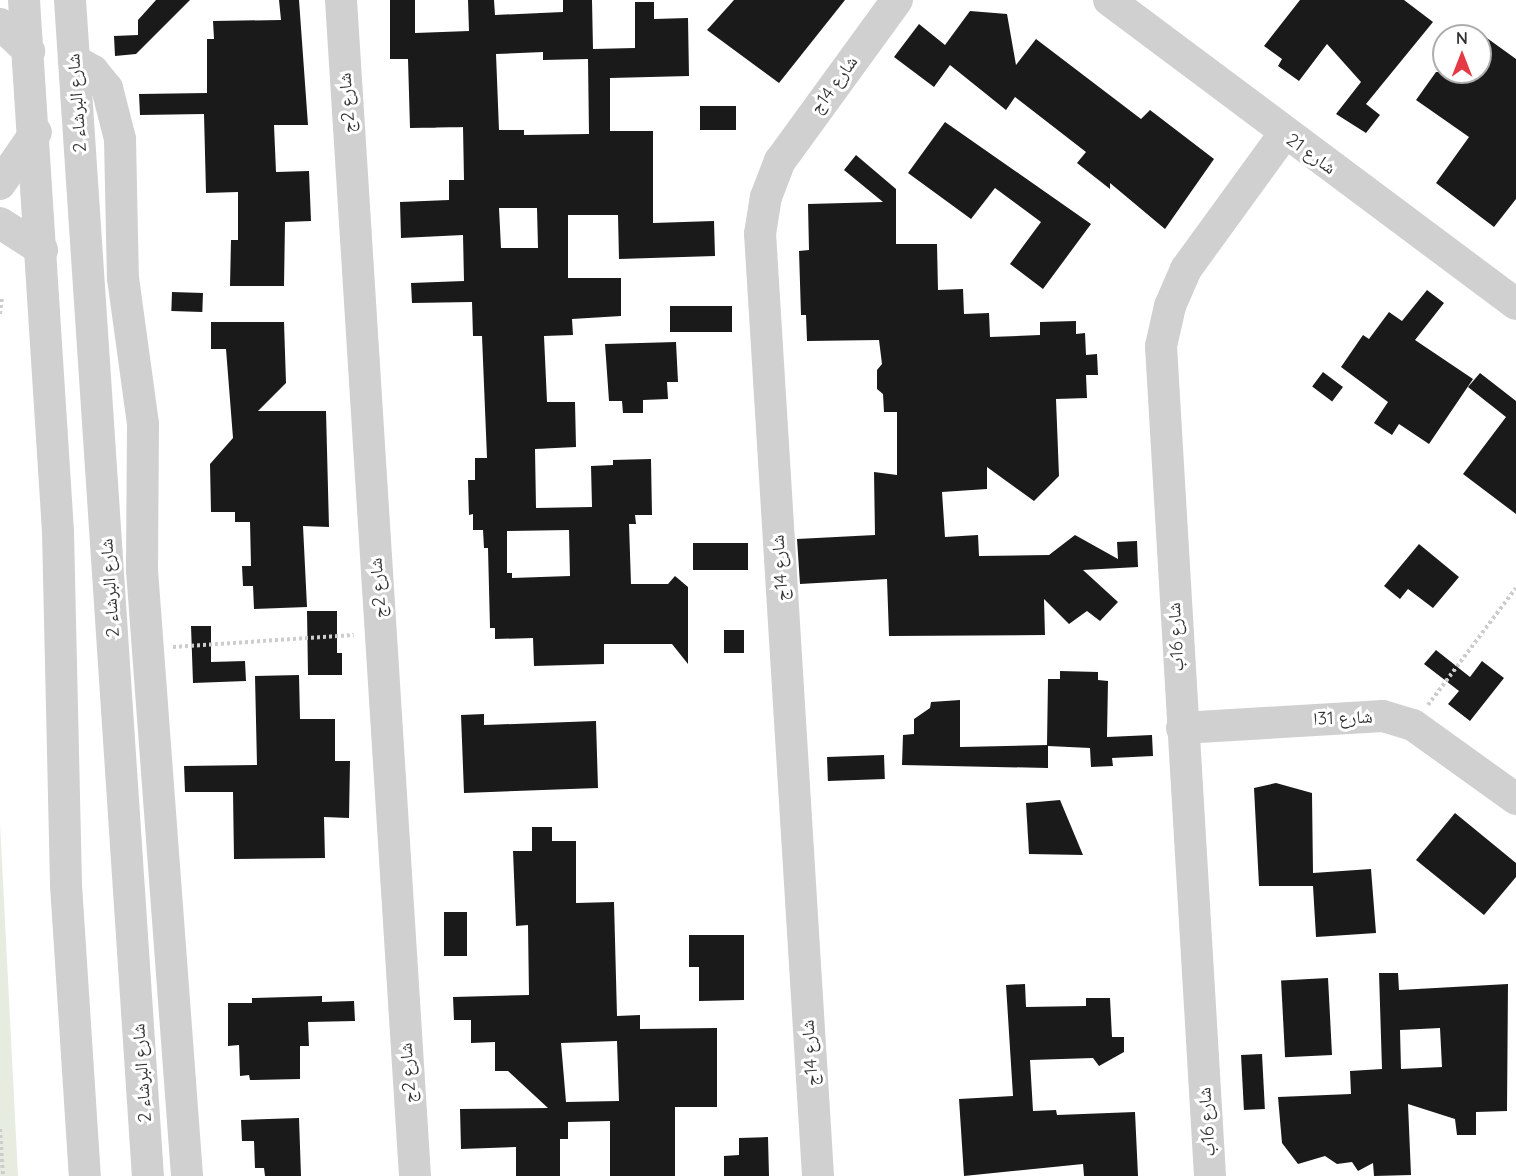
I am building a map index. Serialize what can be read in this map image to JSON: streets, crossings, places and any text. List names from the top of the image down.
{
  "streets": {
    "street": [
      "شارع 14ج",
      "شارع البرشاء 2",
      "شارع 2ج",
      "شارع 21",
      "شارع 16ب",
      "شارع 31ا"
    ]
  },
  "crossings": [
    ["شارع 21", "شارع 16ب"],
    ["شارع 16ب", "شارع 31ا"]
  ],
  "north": "top"
}
